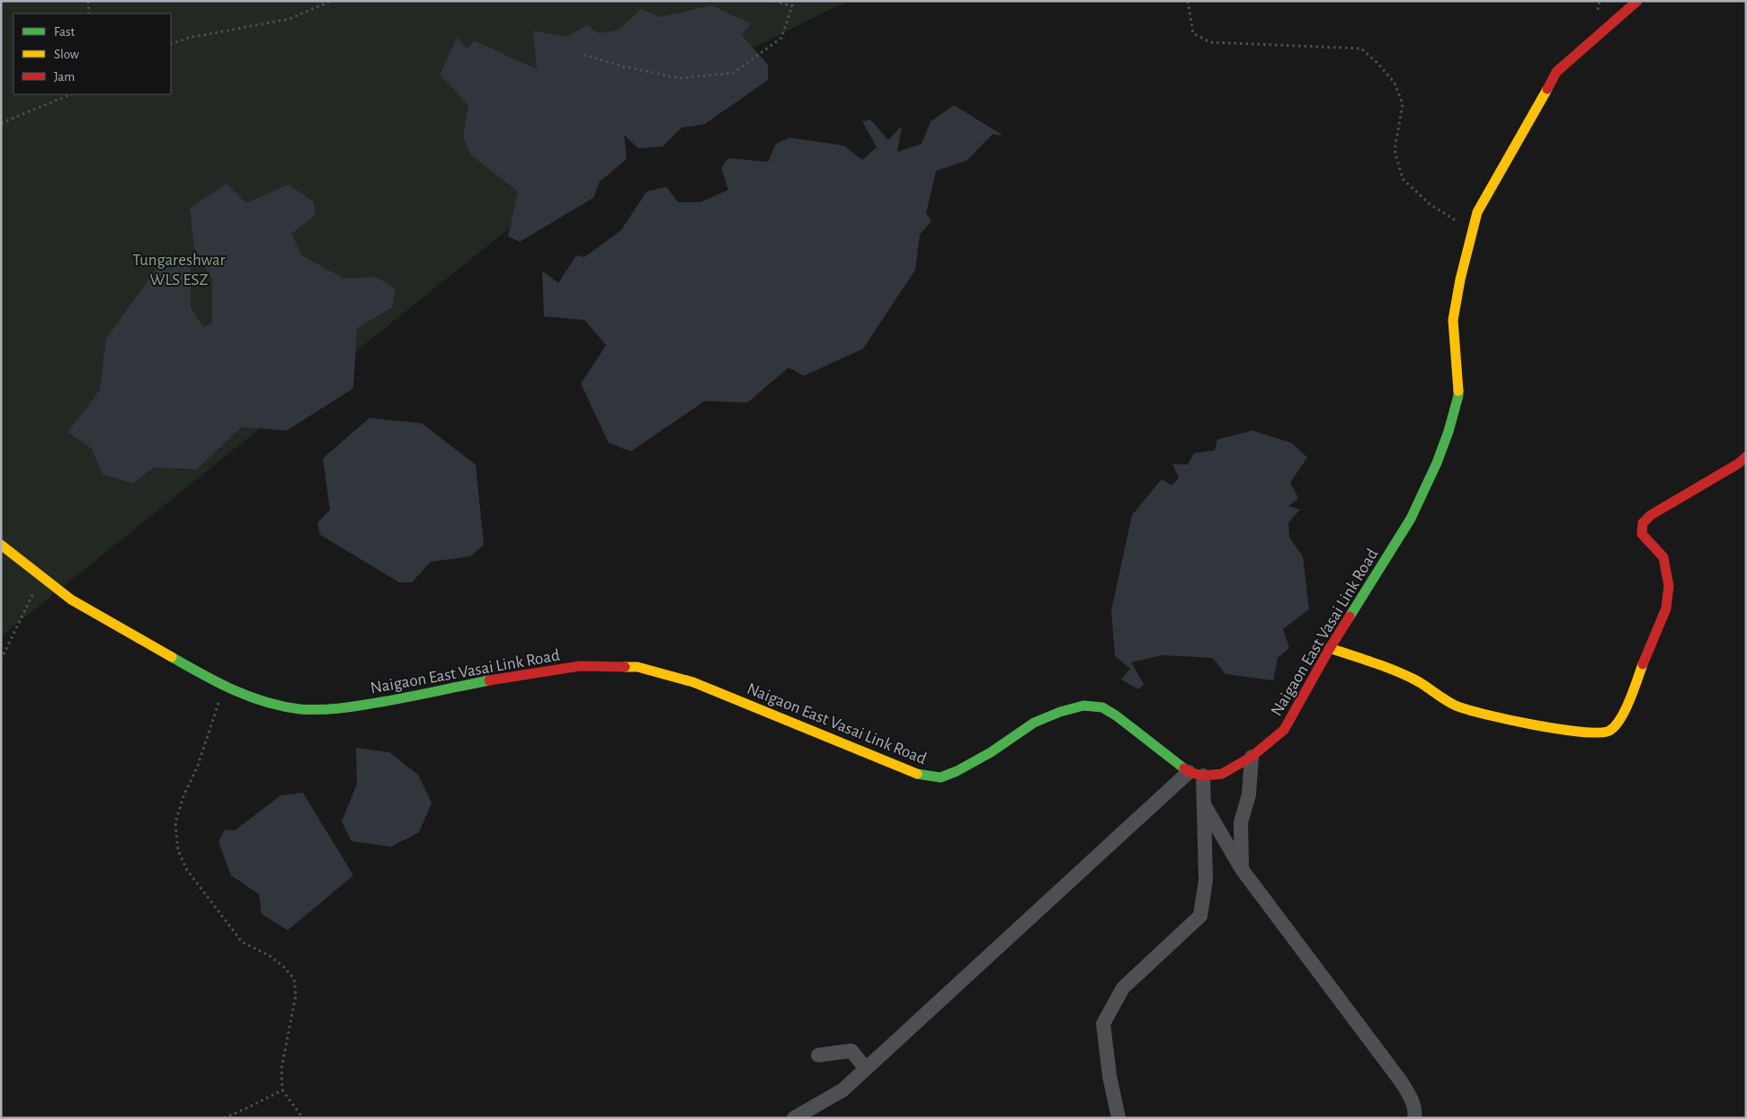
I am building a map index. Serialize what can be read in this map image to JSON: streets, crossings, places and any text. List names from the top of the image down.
{
  "streets": {
    "street": ["Naigaon East Vasai Link Road"]
  },
  "parks": ["Tungareshwar WLS ESZ"],
  "legend": ["Fast", "Slow", "Jam"]
}
